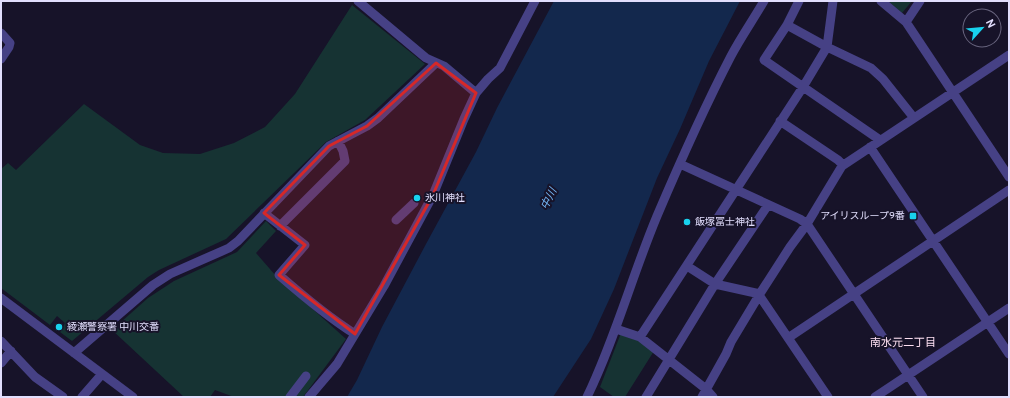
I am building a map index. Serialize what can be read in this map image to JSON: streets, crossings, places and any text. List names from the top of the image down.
{
  "districts": ["南水元二丁目"],
  "water": ["中川"],
  "places": {
    "other": ["氷川神社", "飯塚冨士神社", "綾瀬警察署 中川交番"],
    "transit": ["アイリスループ9番"]
  },
  "north": "top right"
}
